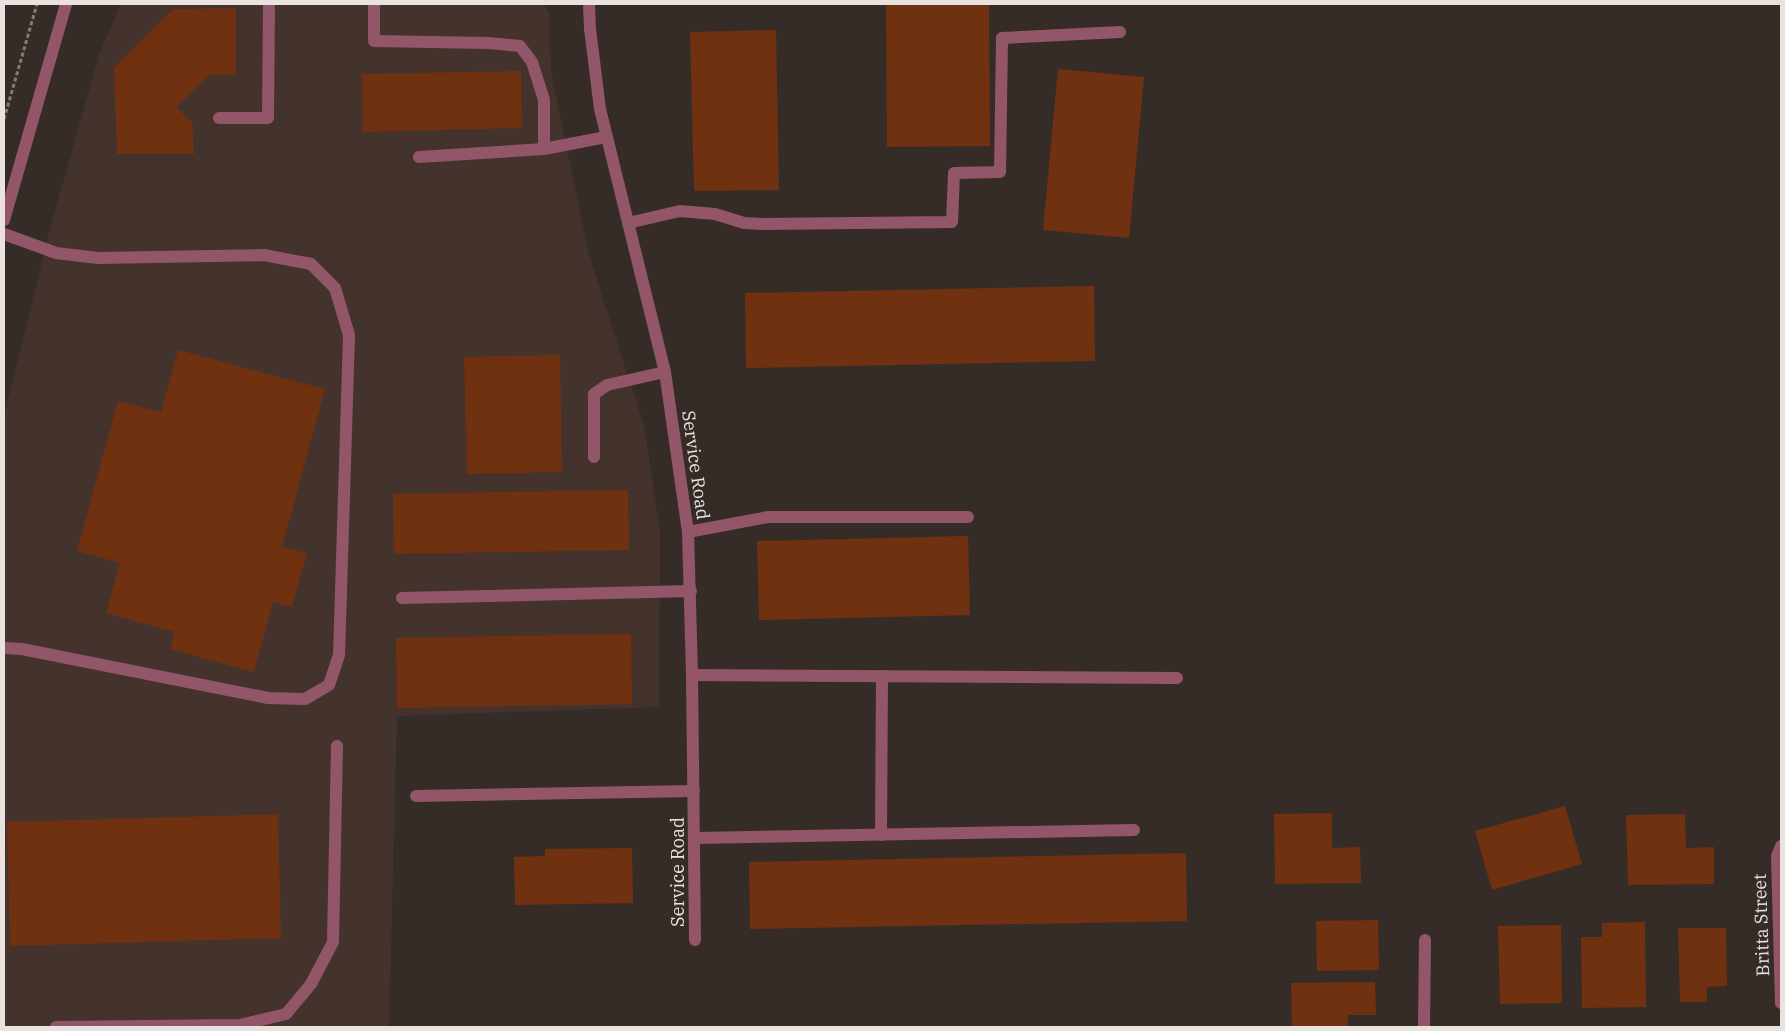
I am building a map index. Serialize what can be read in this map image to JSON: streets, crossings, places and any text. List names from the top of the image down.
{
  "streets": {
    "street": ["Service Road", "Britta Street"]
  }
}
